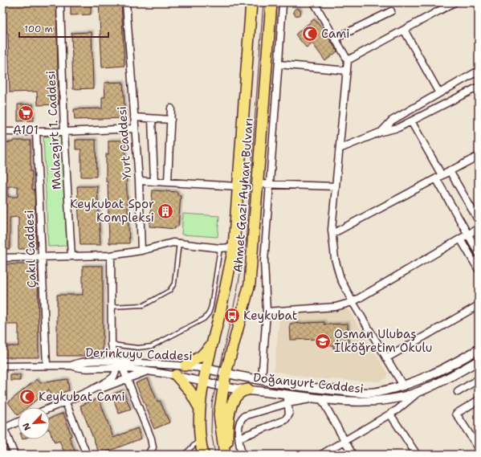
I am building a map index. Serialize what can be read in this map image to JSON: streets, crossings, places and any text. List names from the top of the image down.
{
  "streets": {
    "main road": ["Ahmet Gazi Ayhan Bulvarı"],
    "street": [
      "Malazgirt 1. Caddesi",
      "Yurt Caddesi",
      "Çakıl Caddesi",
      "Derinkuyu Caddesi",
      "Doğanyurt Caddesi"
    ]
  },
  "crossings": [
    ["Ahmet Gazi Ayhan Bulvarı", "Derinkuyu Caddesi"],
    ["Ahmet Gazi Ayhan Bulvarı", "Doğanyurt Caddesi"],
    ["Çakıl Caddesi", "Derinkuyu Caddesi"],
    ["Derinkuyu Caddesi", "Doğanyurt Caddesi"]
  ],
  "places": {
    "mosque": ["Cami", "Keykubat Cami"],
    "supermarket": ["A101"],
    "building": ["Keykubat Spor Kompleksi"],
    "bus stop": ["Keykubat"],
    "school or university": ["Osman Ulubaş İlköğretim Okulu"]
  },
  "scale_bar": "100 m",
  "north": "bottom left"
}
